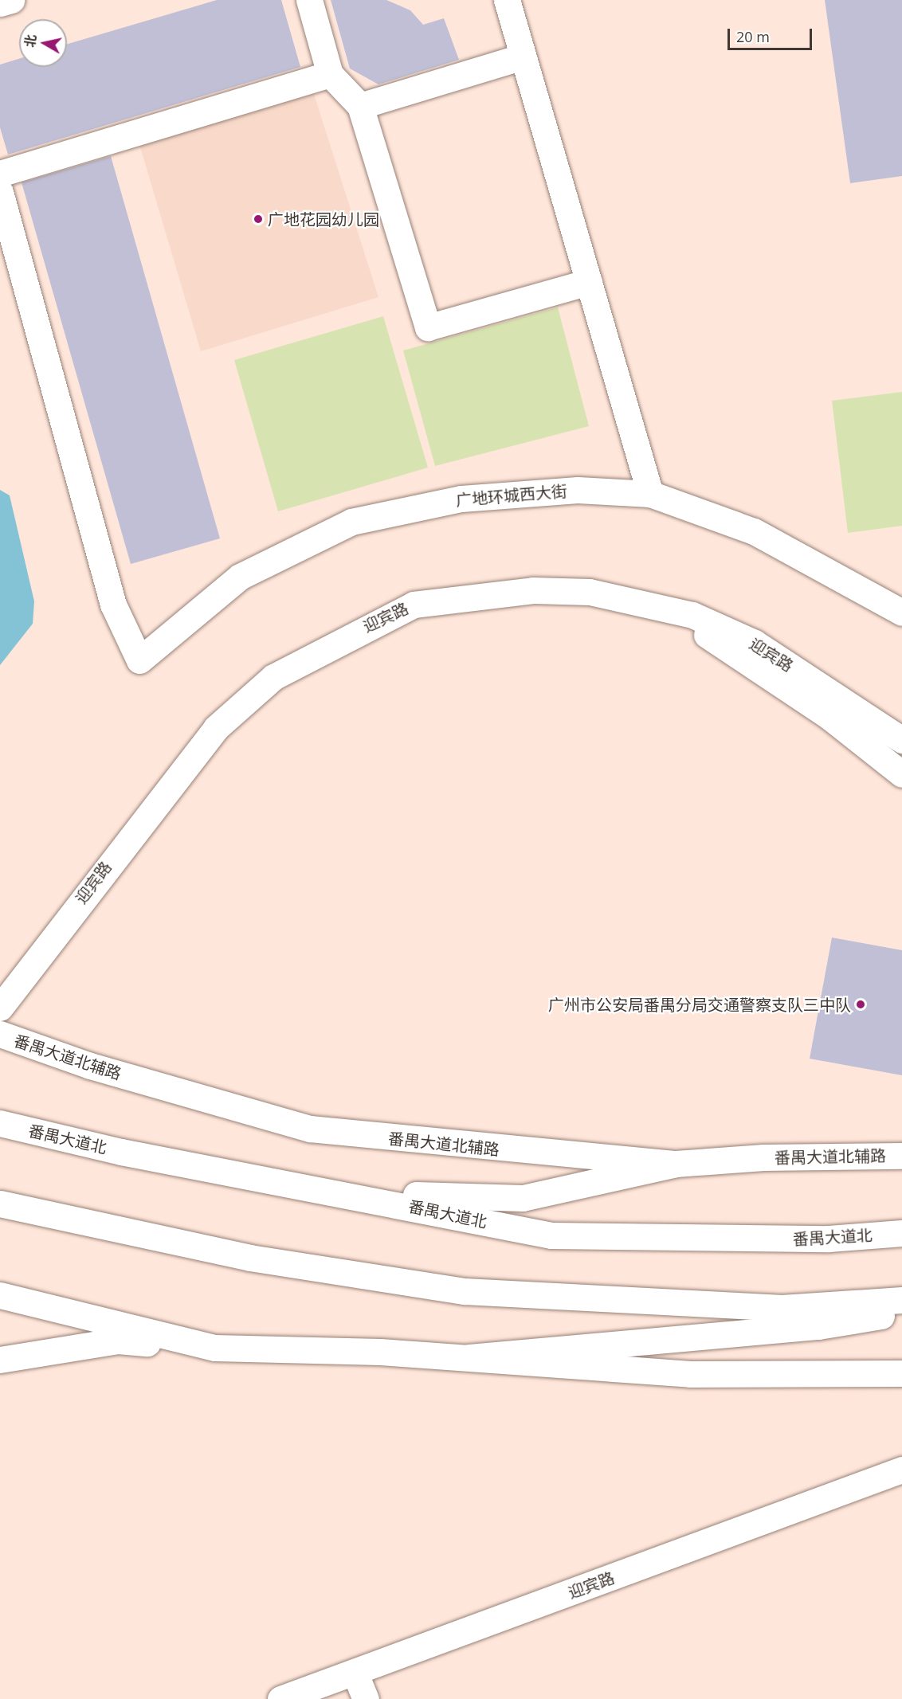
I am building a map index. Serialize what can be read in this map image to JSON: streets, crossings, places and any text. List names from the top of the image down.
{
  "streets": {
    "main road": [
      "广地环城西大街",
      "迎宾路",
      "番禺大道北辅路",
      "番禺大道北"
    ]
  },
  "places": ["广地花园幼儿园", "广州市公安局番禺分局交通警察支队三中队"],
  "scale_bar": "20 m",
  "north": "left"
}
